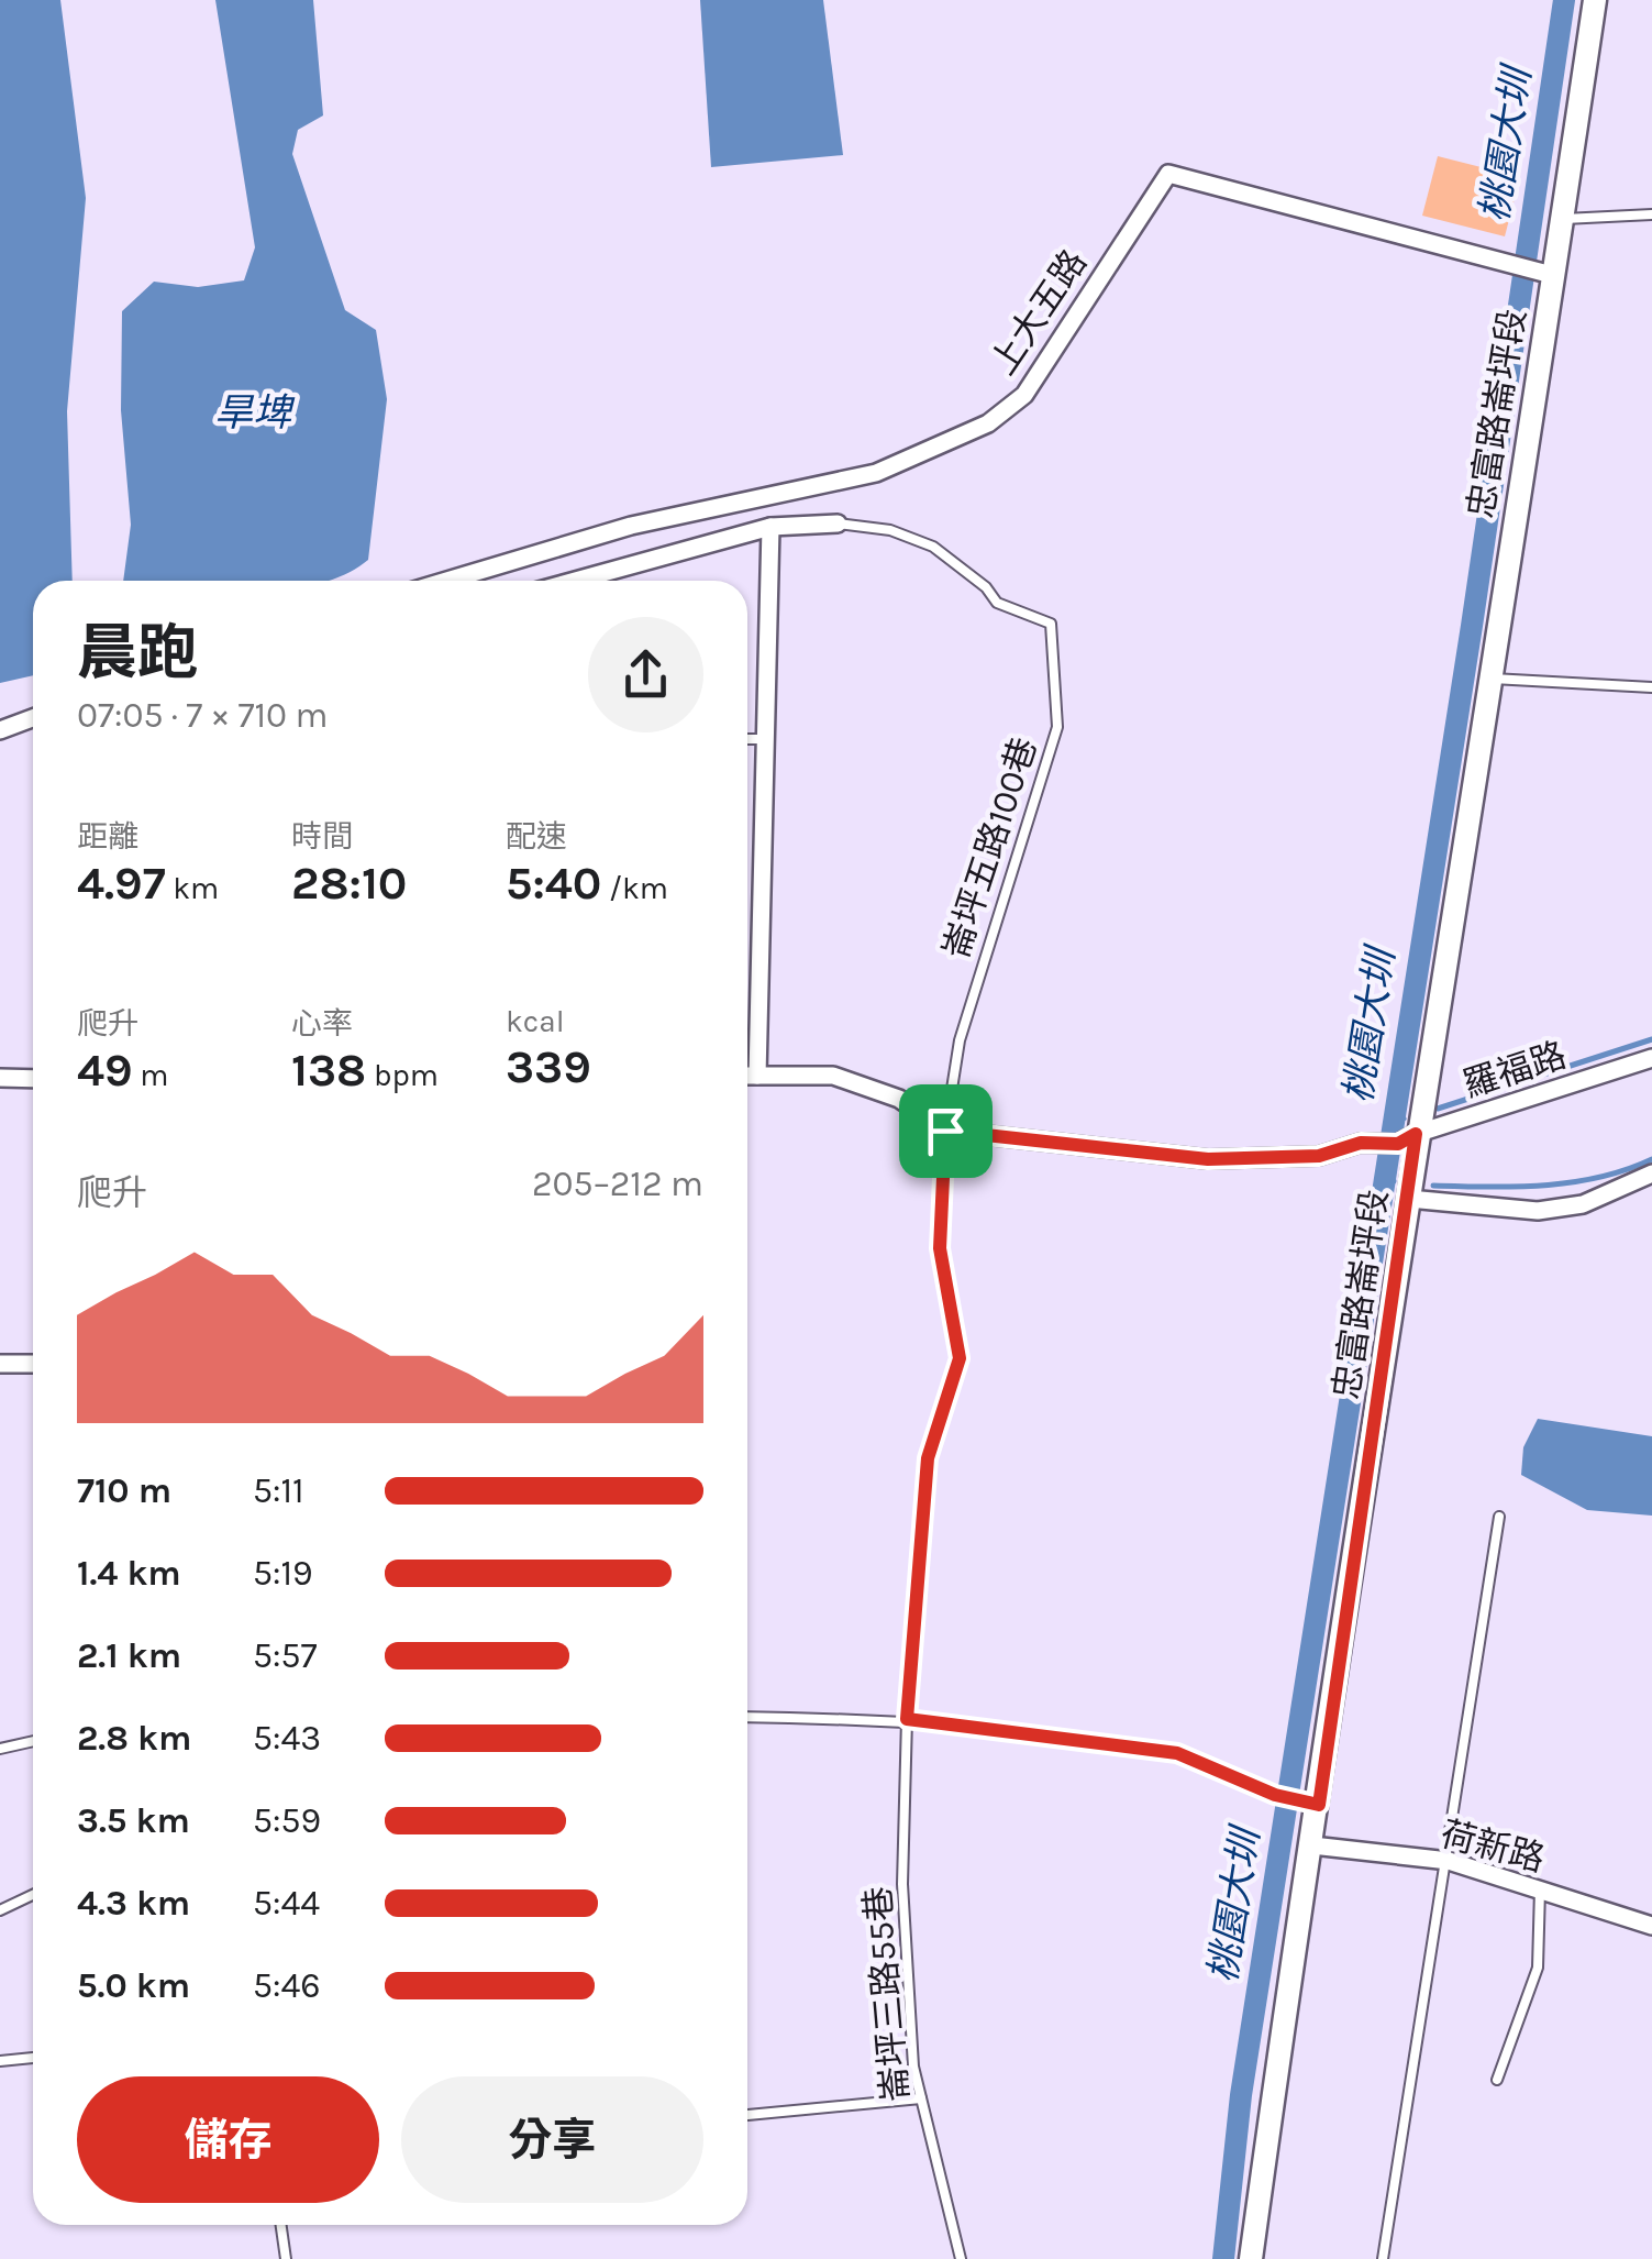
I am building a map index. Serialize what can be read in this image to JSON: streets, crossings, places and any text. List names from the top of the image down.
{
  "streets": {
    "street": [
      "上大五路",
      "忠富路崙坪段",
      "羅福路",
      "荷新路"
    ],
    "lane": ["崙坪五路100巷", "崙坪三路55巷"]
  },
  "crossings": [
    ["上大五路", "忠富路崙坪段"],
    ["忠富路崙坪段", "羅福路"],
    ["忠富路崙坪段", "荷新路"],
    ["崙坪五路100巷", "羅福路"],
    ["崙坪五路100巷", "崙坪三路55巷"],
    ["羅福路", "崙坪三路55巷"]
  ],
  "water": ["桃園大圳", "旱埤"],
  "page": {
    "heading": ["晨跑", "07:05 · 7 × 710 m"],
    "stats": [
      ["距離", "4.97 km"],
      ["時間", "28:10"],
      ["配速", "5:40 /km"],
      ["爬升", "49 m"],
      ["心率", "138 bpm"],
      ["kcal", "339"]
    ],
    "chart": ["爬升", "205–212 m"],
    "list": [
      {
        "name": "710 m",
        "note": "5:11"
      },
      {
        "name": "1.4 km",
        "note": "5:19"
      },
      {
        "name": "2.1 km",
        "note": "5:57"
      },
      {
        "name": "2.8 km",
        "note": "5:43"
      },
      {
        "name": "3.5 km",
        "note": "5:59"
      },
      {
        "name": "4.3 km",
        "note": "5:44"
      },
      {
        "name": "5.0 km",
        "note": "5:46"
      }
    ],
    "buttons": ["儲存", "分享"]
  }
}
